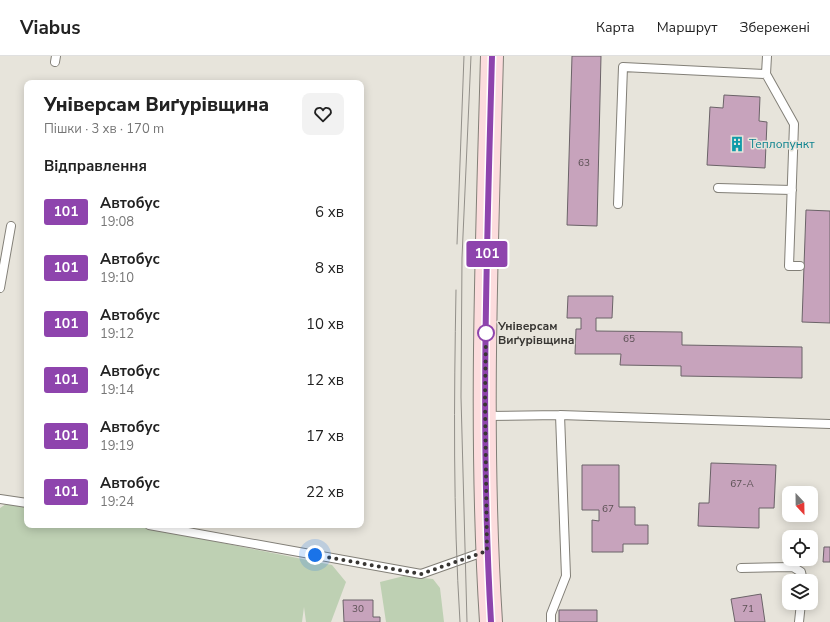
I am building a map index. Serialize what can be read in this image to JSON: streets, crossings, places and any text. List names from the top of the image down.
{
  "places": {
    "building": ["Теплопункт"],
    "other": ["Універсам Виґурівщина"]
  },
  "lines": ["bus line 101"],
  "house_numbers": [
    "63",
    "65",
    "67-А",
    "67",
    "30",
    "71"
  ],
  "north": "bottom",
  "page": {
    "header": "Viabus",
    "nav": ["Карта", "Маршрут", "Збережені"],
    "on_map": "101",
    "heading": [
      ["Універсам Виґурівщина", "Пішки · 3 хв · 170 m"],
      "Відправлення"
    ],
    "list": [
      {
        "mark": "101",
        "name": "Автобус",
        "note": "19:08",
        "value": "6 хв"
      },
      {
        "mark": "101",
        "name": "Автобус",
        "note": "19:10",
        "value": "8 хв"
      },
      {
        "mark": "101",
        "name": "Автобус",
        "note": "19:12",
        "value": "10 хв"
      },
      {
        "mark": "101",
        "name": "Автобус",
        "note": "19:14",
        "value": "12 хв"
      },
      {
        "mark": "101",
        "name": "Автобус",
        "note": "19:19",
        "value": "17 хв"
      },
      {
        "mark": "101",
        "name": "Автобус",
        "note": "19:24",
        "value": "22 хв"
      }
    ]
  }
}
